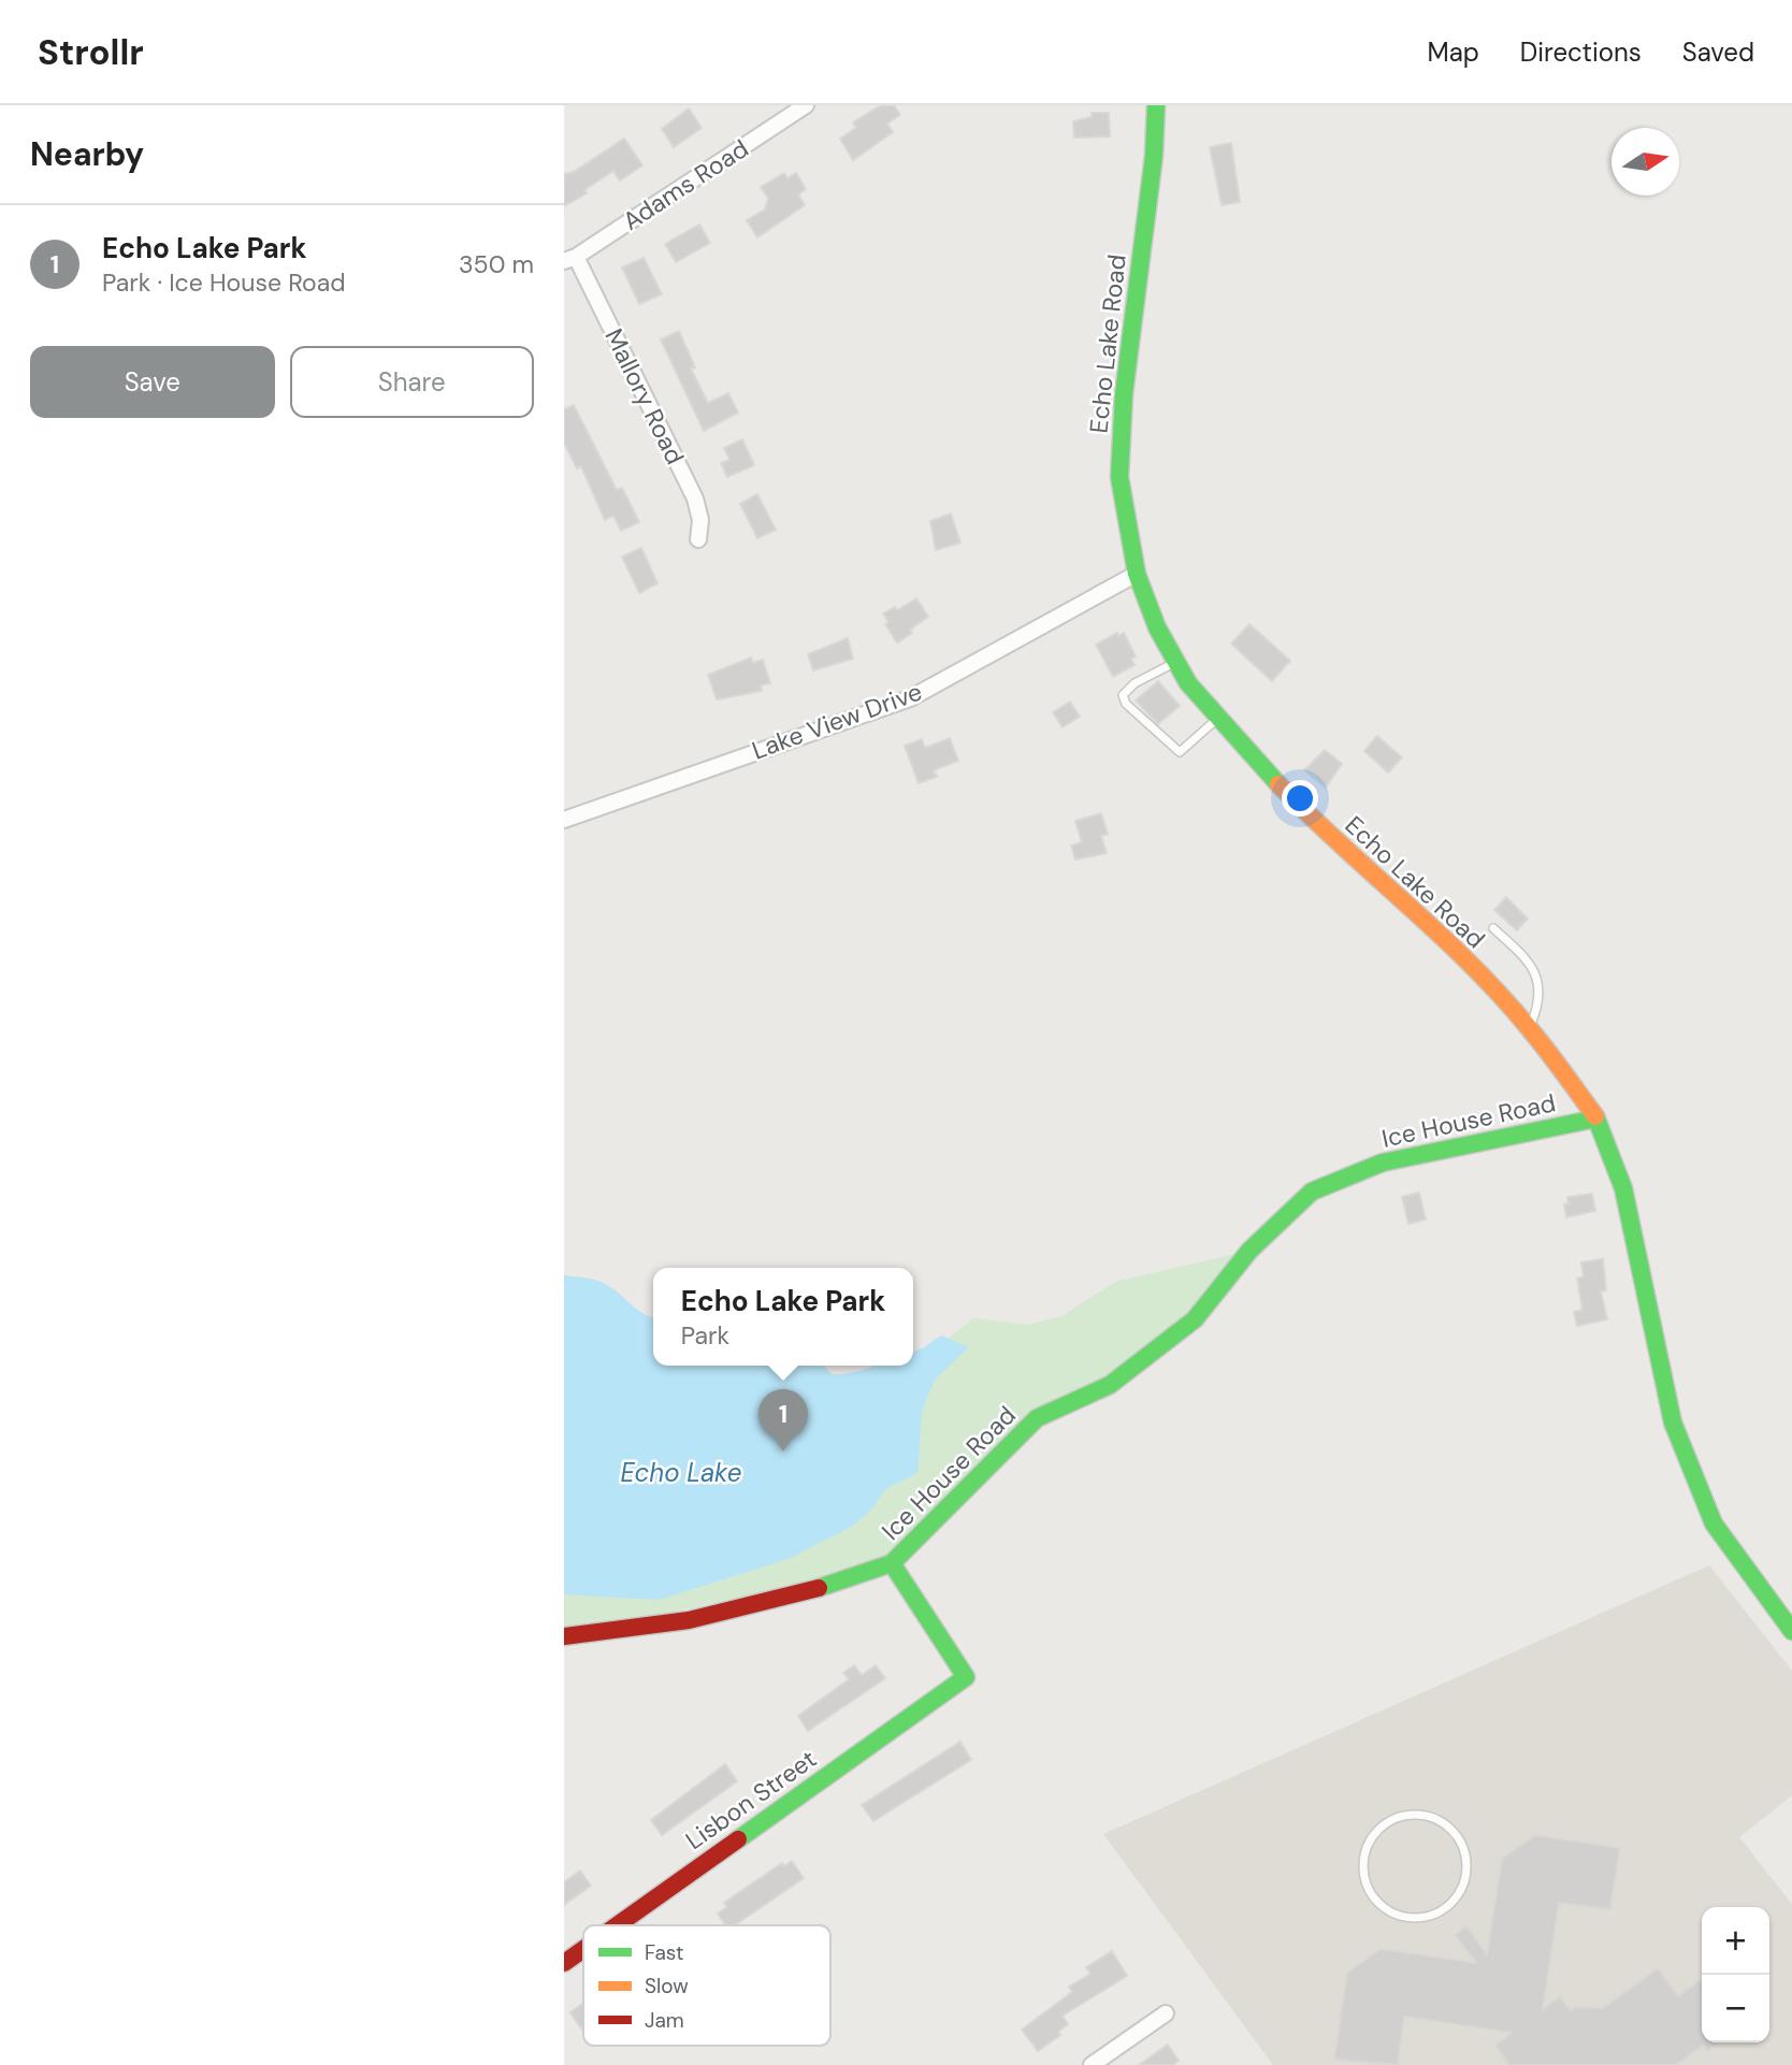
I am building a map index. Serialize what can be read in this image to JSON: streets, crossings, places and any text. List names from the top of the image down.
{
  "streets": {
    "street": [
      "Adams Road",
      "Echo Lake Road",
      "Mallory Road",
      "Lake View Drive",
      "Ice House Road",
      "Lisbon Street"
    ]
  },
  "crossings": [
    ["Adams Road", "Mallory Road"],
    ["Echo Lake Road", "Lake View Drive"],
    ["Echo Lake Road", "Ice House Road"],
    ["Ice House Road", "Lisbon Street"]
  ],
  "water": ["Echo Lake"],
  "legend": ["Fast", "Slow", "Jam"],
  "north": "right",
  "page": {
    "header": "Strollr",
    "nav": ["Map", "Directions", "Saved"],
    "heading": "Nearby",
    "list": [
      {
        "mark": "1",
        "name": "Echo Lake Park",
        "note": "Park · Ice House Road",
        "value": "350 m"
      }
    ],
    "buttons": ["Save", "Share"],
    "popup": ["Echo Lake Park", "Park"],
    "pins": "1",
    "map_buttons": ["+", "−"]
  }
}
